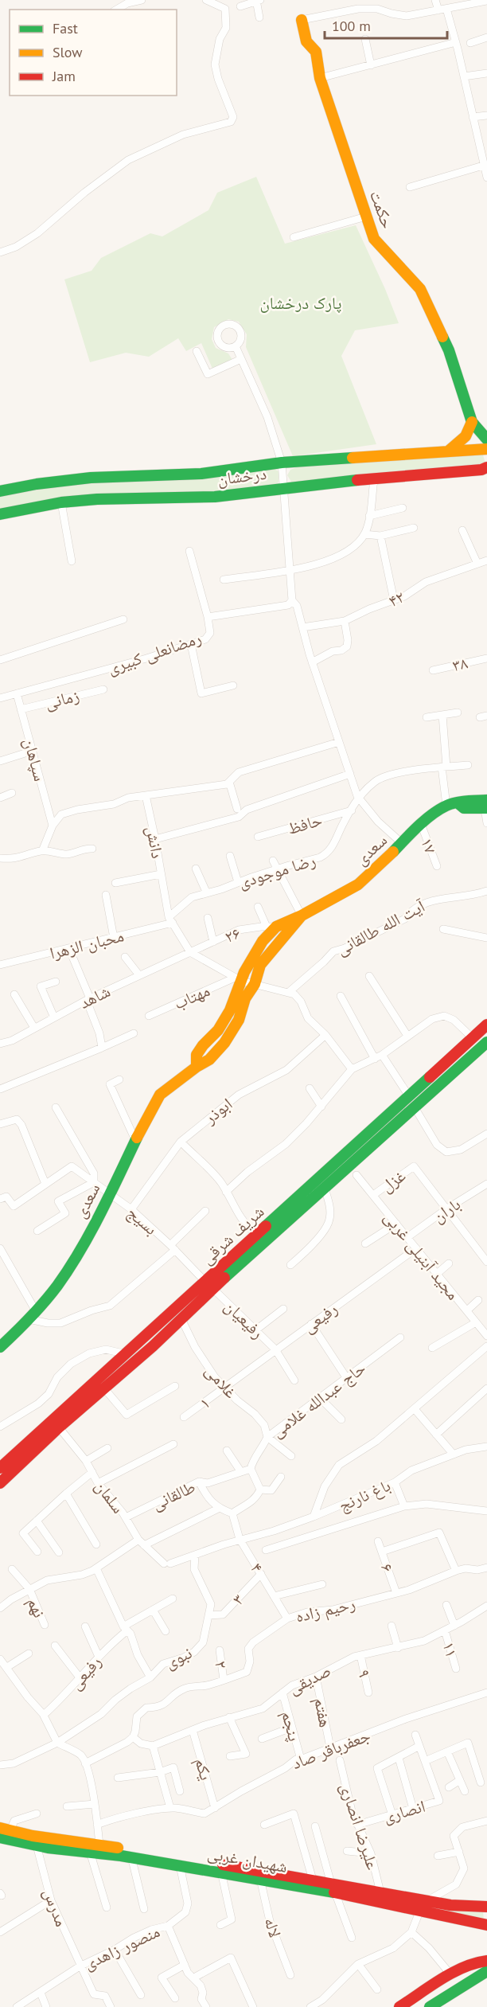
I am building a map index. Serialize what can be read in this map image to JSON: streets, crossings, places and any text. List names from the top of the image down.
{
  "streets": {
    "main road": [
      "حکمت",
      "درخشان",
      "سعدی",
      "شریف شرقی",
      "شهیدان غربی"
    ],
    "street": [
      "۴۲",
      "رمضانعلی کبیری",
      "۳۸",
      "زمانی",
      "سپاهان",
      "حافظ",
      "دانش",
      "۱۷",
      "رضا موجودی",
      "آیت الله طالقانی",
      "۲۶",
      "محبان الزهرا",
      "شاهد",
      "مهتاب",
      "ابوذر",
      "غزل",
      "باران",
      "بسیج",
      "مجید آبنیلی غربی",
      "رفیعی",
      "رفیعیان",
      "غلامی",
      "حاج عبدالله غلامی",
      "۱",
      "طالقانی",
      "باغ نارنج",
      "سلمان",
      "۴",
      "۶",
      "۳",
      "نهم",
      "رحیم زاده",
      "۱۱",
      "نبوی",
      "۲",
      "۹",
      "صدیقی",
      "هفتم",
      "پنجم",
      "جعفرباقر صاد",
      "یکم",
      "انصاری",
      "علیرضا انصاری",
      "مدرس",
      "لاله",
      "منصور زاهدی"
    ]
  },
  "crossings": [
    ["رمضانعلی کبیری", "سپاهان"],
    ["زمانی", "سپاهان"],
    ["حافظ", "رضا موجودی"],
    ["دانش", "سعدی"],
    ["دانش", "رضا موجودی"],
    ["دانش", "۲۶"],
    ["دانش", "محبان الزهرا"],
    ["دانش", "شاهد"],
    ["دانش", "مهتاب"],
    ["۱۷", "سعدی"],
    ["سعدی", "۲۶"],
    ["سعدی", "مهتاب"],
    ["سعدی", "بسیج"],
    ["رضا موجودی", "محبان الزهرا"],
    ["۲۶", "شاهد"],
    ["ابوذر", "بسیج"],
    ["غزل", "باران"],
    ["غزل", "مجید آبنیلی غربی"],
    ["باران", "مجید آبنیلی غربی"],
    ["بسیج", "شریف شرقی"],
    ["بسیج", "رفیعیان"],
    ["شریف شرقی", "رفیعیان"],
    ["شریف شرقی", "غلامی"],
    ["شریف شرقی", "سلمان"],
    ["مجید آبنیلی غربی", "رفیعی"],
    ["رفیعی", "رفیعیان"],
    ["رفیعی", "غلامی"],
    ["رفیعی", "۱"],
    ["غلامی", "حاج عبدالله غلامی"],
    ["غلامی", "۱"],
    ["حاج عبدالله غلامی", "طالقانی"],
    ["طالقانی", "سلمان"],
    ["باغ نارنج", "سلمان"],
    ["باغ نارنج", "۴"],
    ["سلمان", "۴"],
    ["سلمان", "نبوی"],
    ["۴", "۳"],
    ["۴", "رحیم زاده"],
    ["۶", "رحیم زاده"],
    ["۳", "نبوی"],
    ["رحیم زاده", "۲"],
    ["۱۱", "صدیقی"],
    ["۹", "صدیقی"],
    ["صدیقی", "هفتم"],
    ["صدیقی", "پنجم"],
    ["صدیقی", "یکم"],
    ["هفتم", "جعفرباقر صاد"],
    ["پنجم", "جعفرباقر صاد"],
    ["جعفرباقر صاد", "یکم"],
    ["انصاری", "علیرضا انصاری"],
    ["علیرضا انصاری", "شهیدان غربی"],
    ["شهیدان غربی", "مدرس"],
    ["شهیدان غربی", "لاله"],
    ["شهیدان غربی", "منصور زاهدی"],
    ["مدرس", "منصور زاهدی"]
  ],
  "parks": ["پارک درخشان"],
  "legend": ["Fast", "Slow", "Jam"],
  "scale_bar": "100 m"
}
